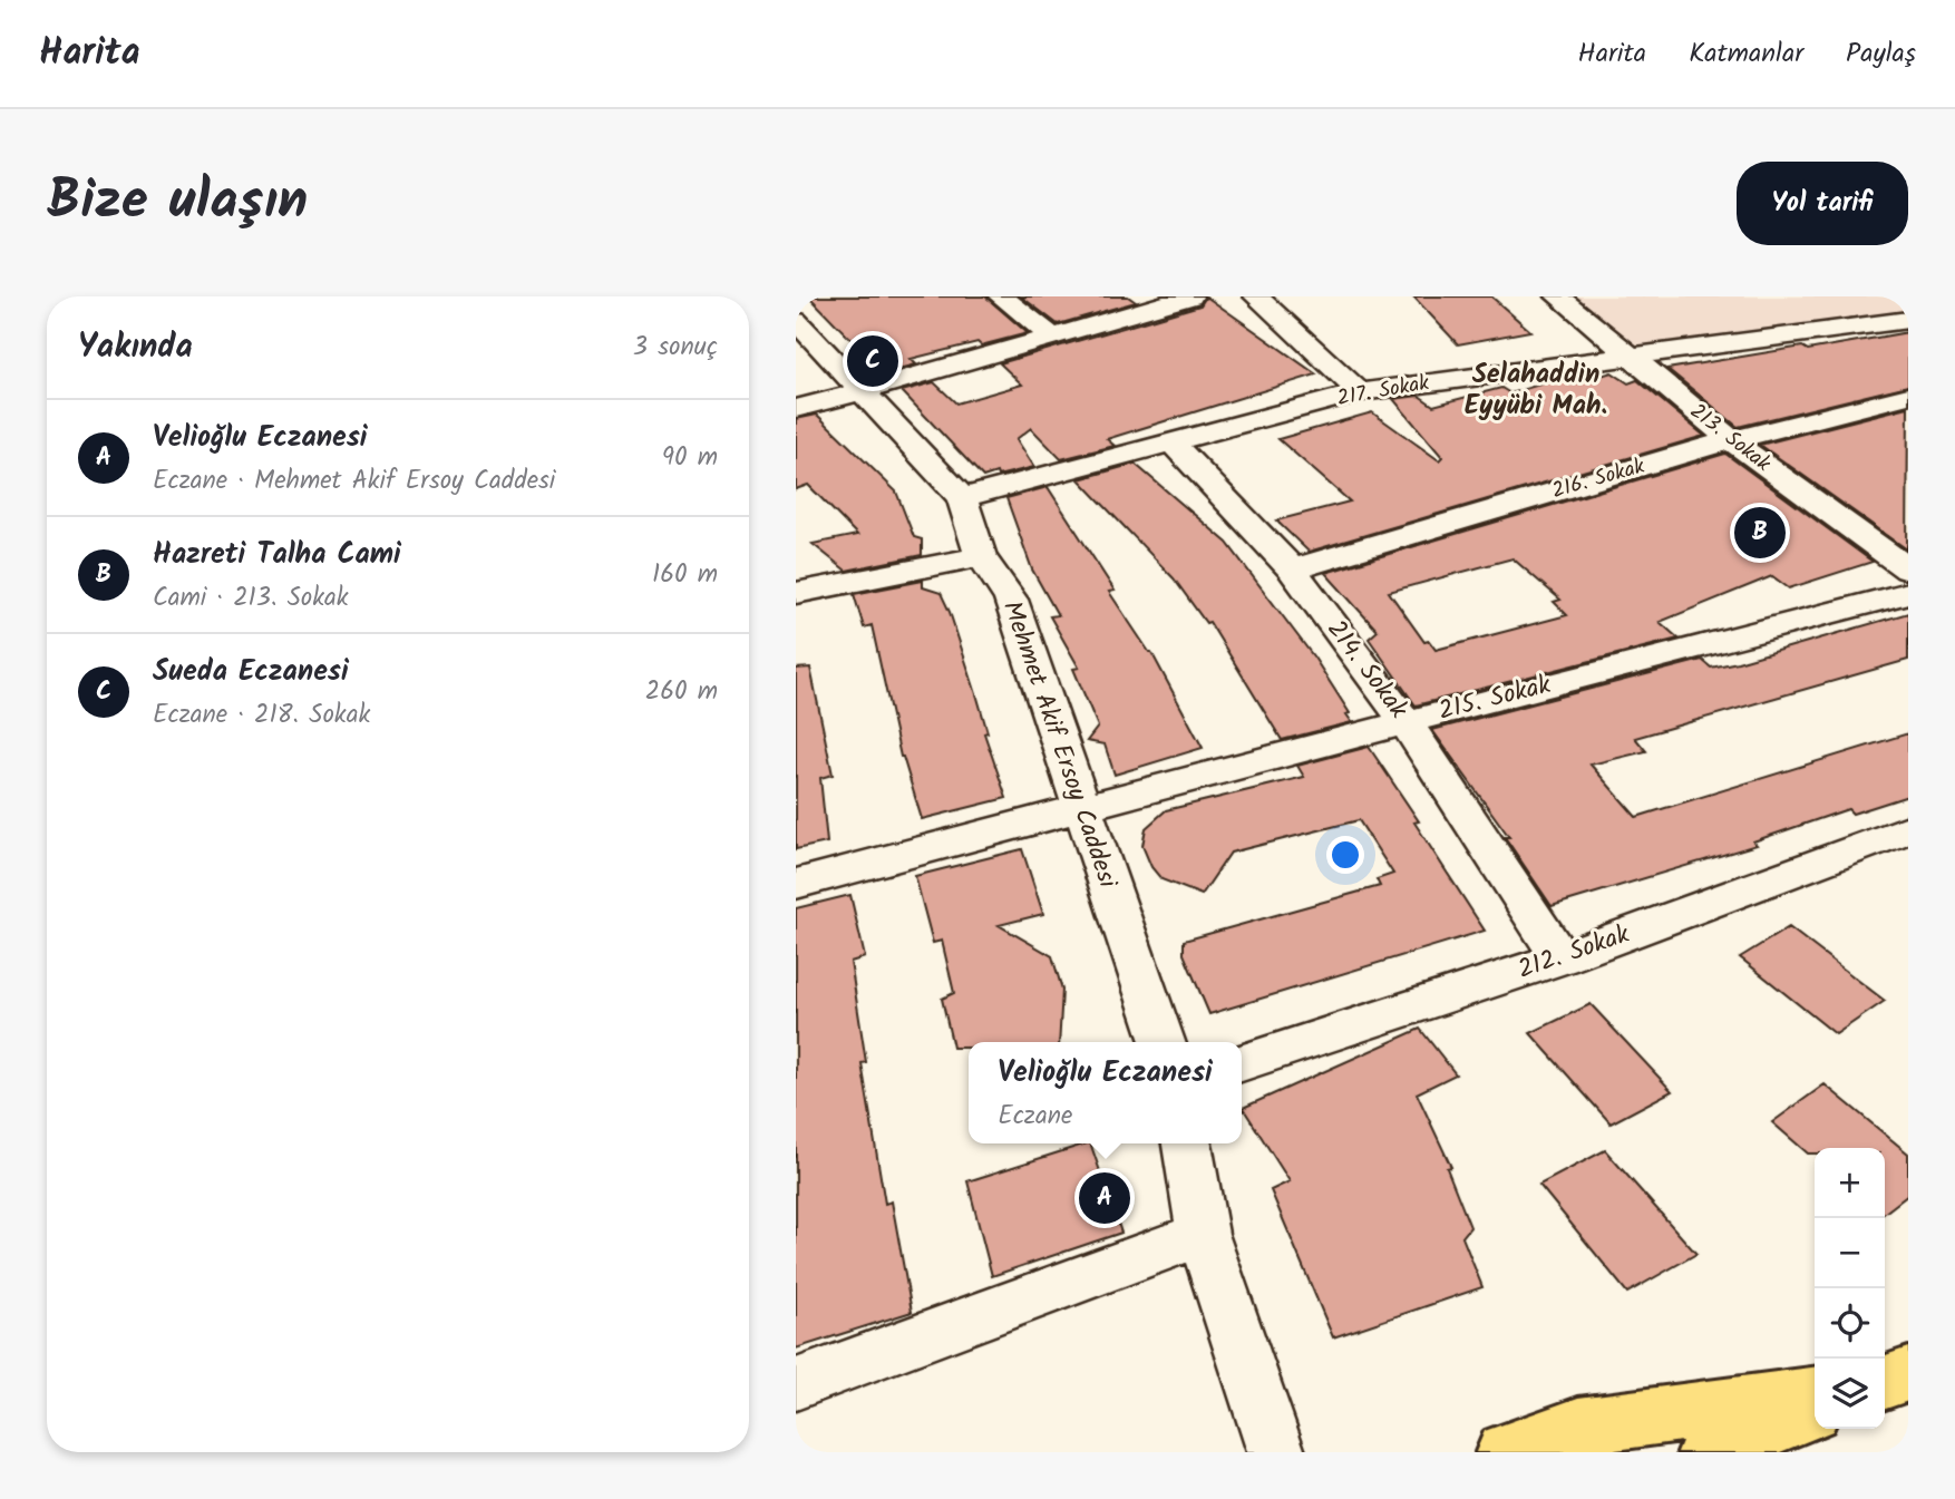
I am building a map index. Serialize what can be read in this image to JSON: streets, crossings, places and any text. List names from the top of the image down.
{
  "streets": {
    "street": [
      "217. Sokak",
      "213. Sokak",
      "216. Sokak",
      "214. Sokak",
      "215. Sokak",
      "Mehmet Akif Ersoy Caddesi",
      "212. Sokak"
    ]
  },
  "crossings": [
    ["217. Sokak", "213. Sokak"],
    ["217. Sokak", "214. Sokak"],
    ["217. Sokak", "Mehmet Akif Ersoy Caddesi"],
    ["213. Sokak", "216. Sokak"],
    ["216. Sokak", "214. Sokak"],
    ["214. Sokak", "215. Sokak"],
    ["214. Sokak", "212. Sokak"],
    ["215. Sokak", "Mehmet Akif Ersoy Caddesi"]
  ],
  "districts": ["Selahaddin Eyyübi Mah."],
  "page": {
    "header": "Harita",
    "nav": ["Harita", "Katmanlar", "Paylaş"],
    "title": "Bize ulaşın",
    "buttons": "Yol tarifi",
    "heading": ["Yakında", "3 sonuç"],
    "pins": ["C", "B", "A"],
    "list": [
      {
        "mark": "A",
        "name": "Velioğlu Eczanesi",
        "note": "Eczane · Mehmet Akif Ersoy Caddesi",
        "value": "90 m"
      },
      {
        "mark": "B",
        "name": "Hazreti Talha Cami",
        "note": "Cami · 213. Sokak",
        "value": "160 m"
      },
      {
        "mark": "C",
        "name": "Sueda Eczanesi",
        "note": "Eczane · 218. Sokak",
        "value": "260 m"
      }
    ],
    "popup": ["Velioğlu Eczanesi", "Eczane"],
    "map_buttons": ["+", "−"]
  }
}
